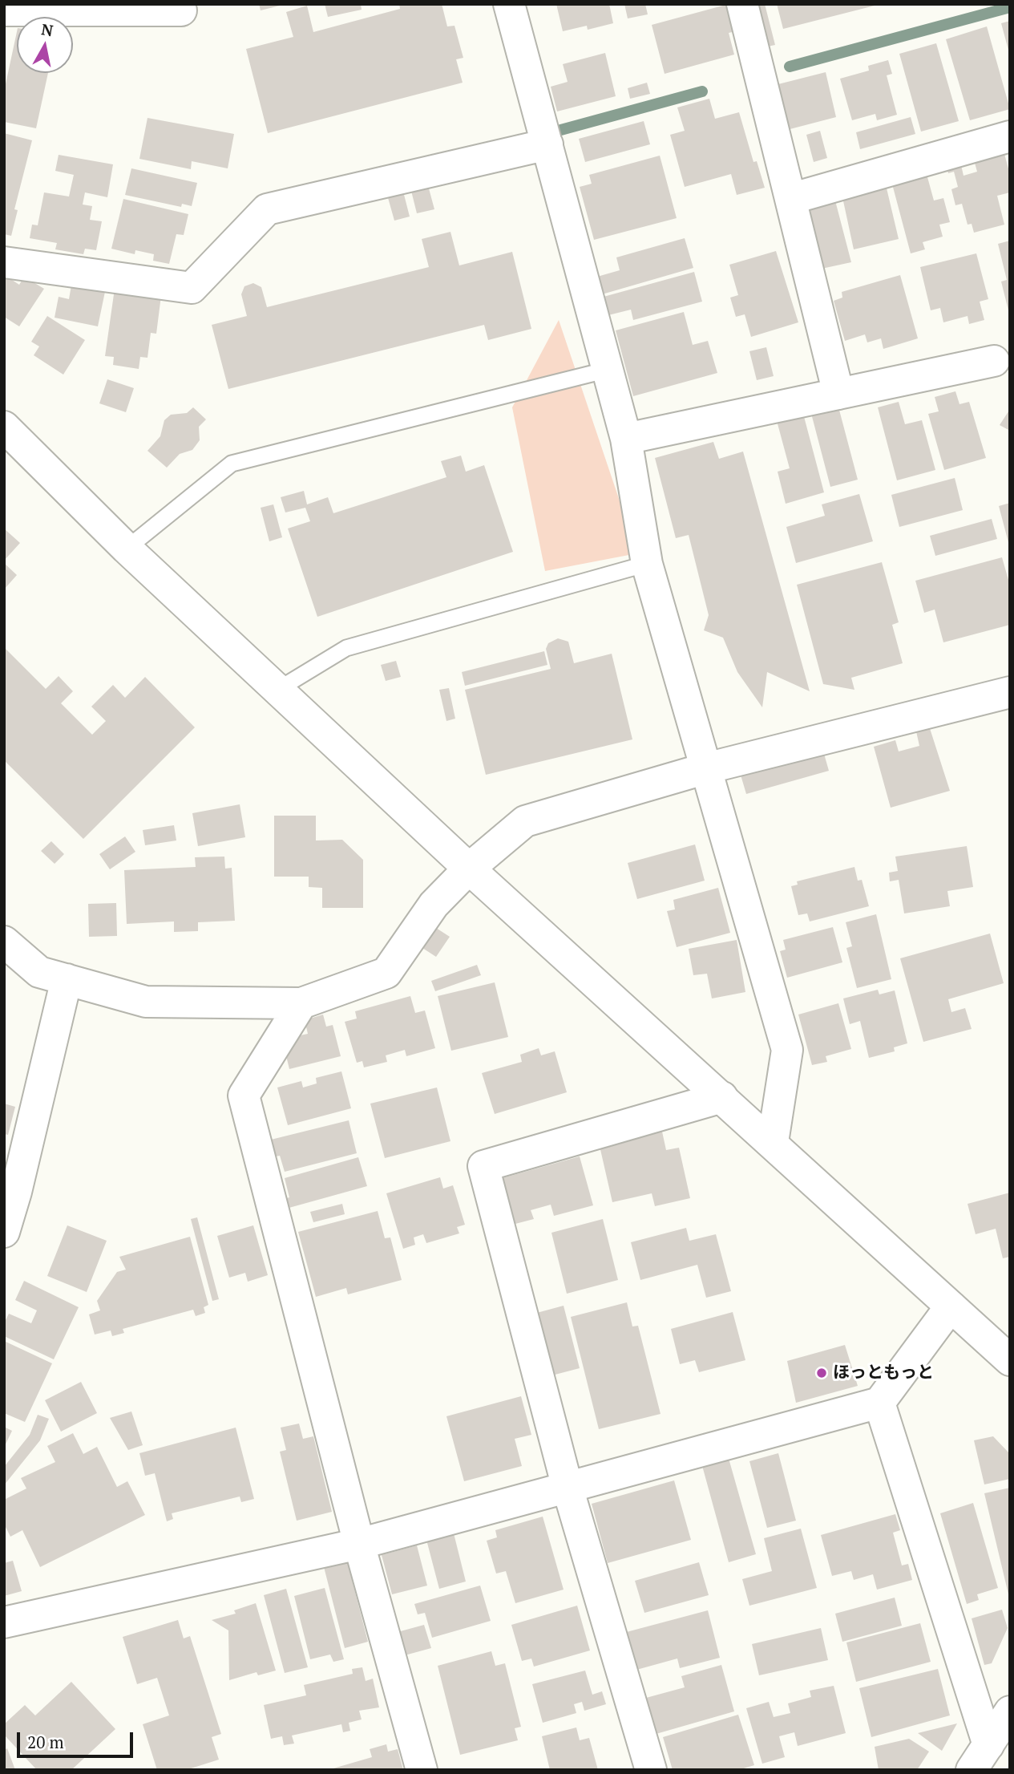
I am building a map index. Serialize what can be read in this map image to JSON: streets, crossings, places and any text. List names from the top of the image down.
{
  "places": ["ほっともっと"],
  "scale_bar": "20 m",
  "north": "top"
}
